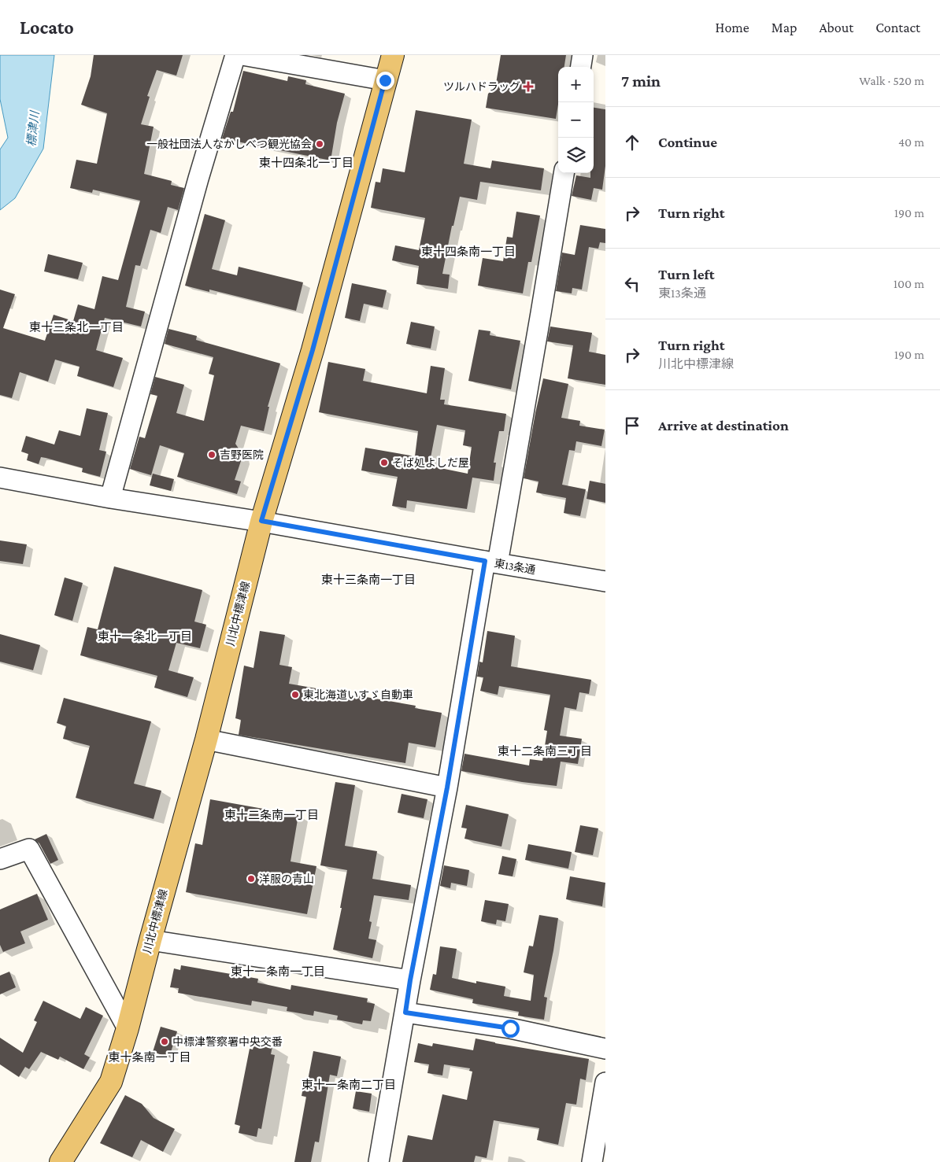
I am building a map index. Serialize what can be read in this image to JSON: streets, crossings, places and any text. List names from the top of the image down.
{
  "streets": {
    "main road": ["川北中標津線"],
    "street": ["東13条通"]
  },
  "crossings": [
    ["東13条通", "川北中標津線"]
  ],
  "districts": [
    "東十四条北一丁目",
    "東十四条南一丁目",
    "東十三条北一丁目",
    "東十三条南一丁目",
    "東十一条北一丁目",
    "東十二条南三丁目",
    "東十二条南一丁目",
    "東十一条南一丁目",
    "東十条南一丁目",
    "東十一条南二丁目"
  ],
  "water": ["標津川"],
  "places": {
    "health": ["ツルハドラッグ"],
    "other": [
      "一般社団法人なかしべつ観光協会",
      "吉野医院",
      "そば処よしだ屋",
      "東北海道いすゞ自動車",
      "洋服の青山",
      "中標津警察署中央交番"
    ]
  },
  "page": {
    "header": "Locato",
    "nav": [
      "Home",
      "Map",
      "About",
      "Contact"
    ],
    "heading": ["7 min", "Walk · 520 m"],
    "map_buttons": ["+", "−"],
    "list": [
      ["Continue", "40 m"],
      ["Turn right", "190 m"],
      ["Turn left", "東13条通", "100 m"],
      ["Turn right", "川北中標津線", "190 m"],
      "Arrive at destination"
    ]
  }
}
